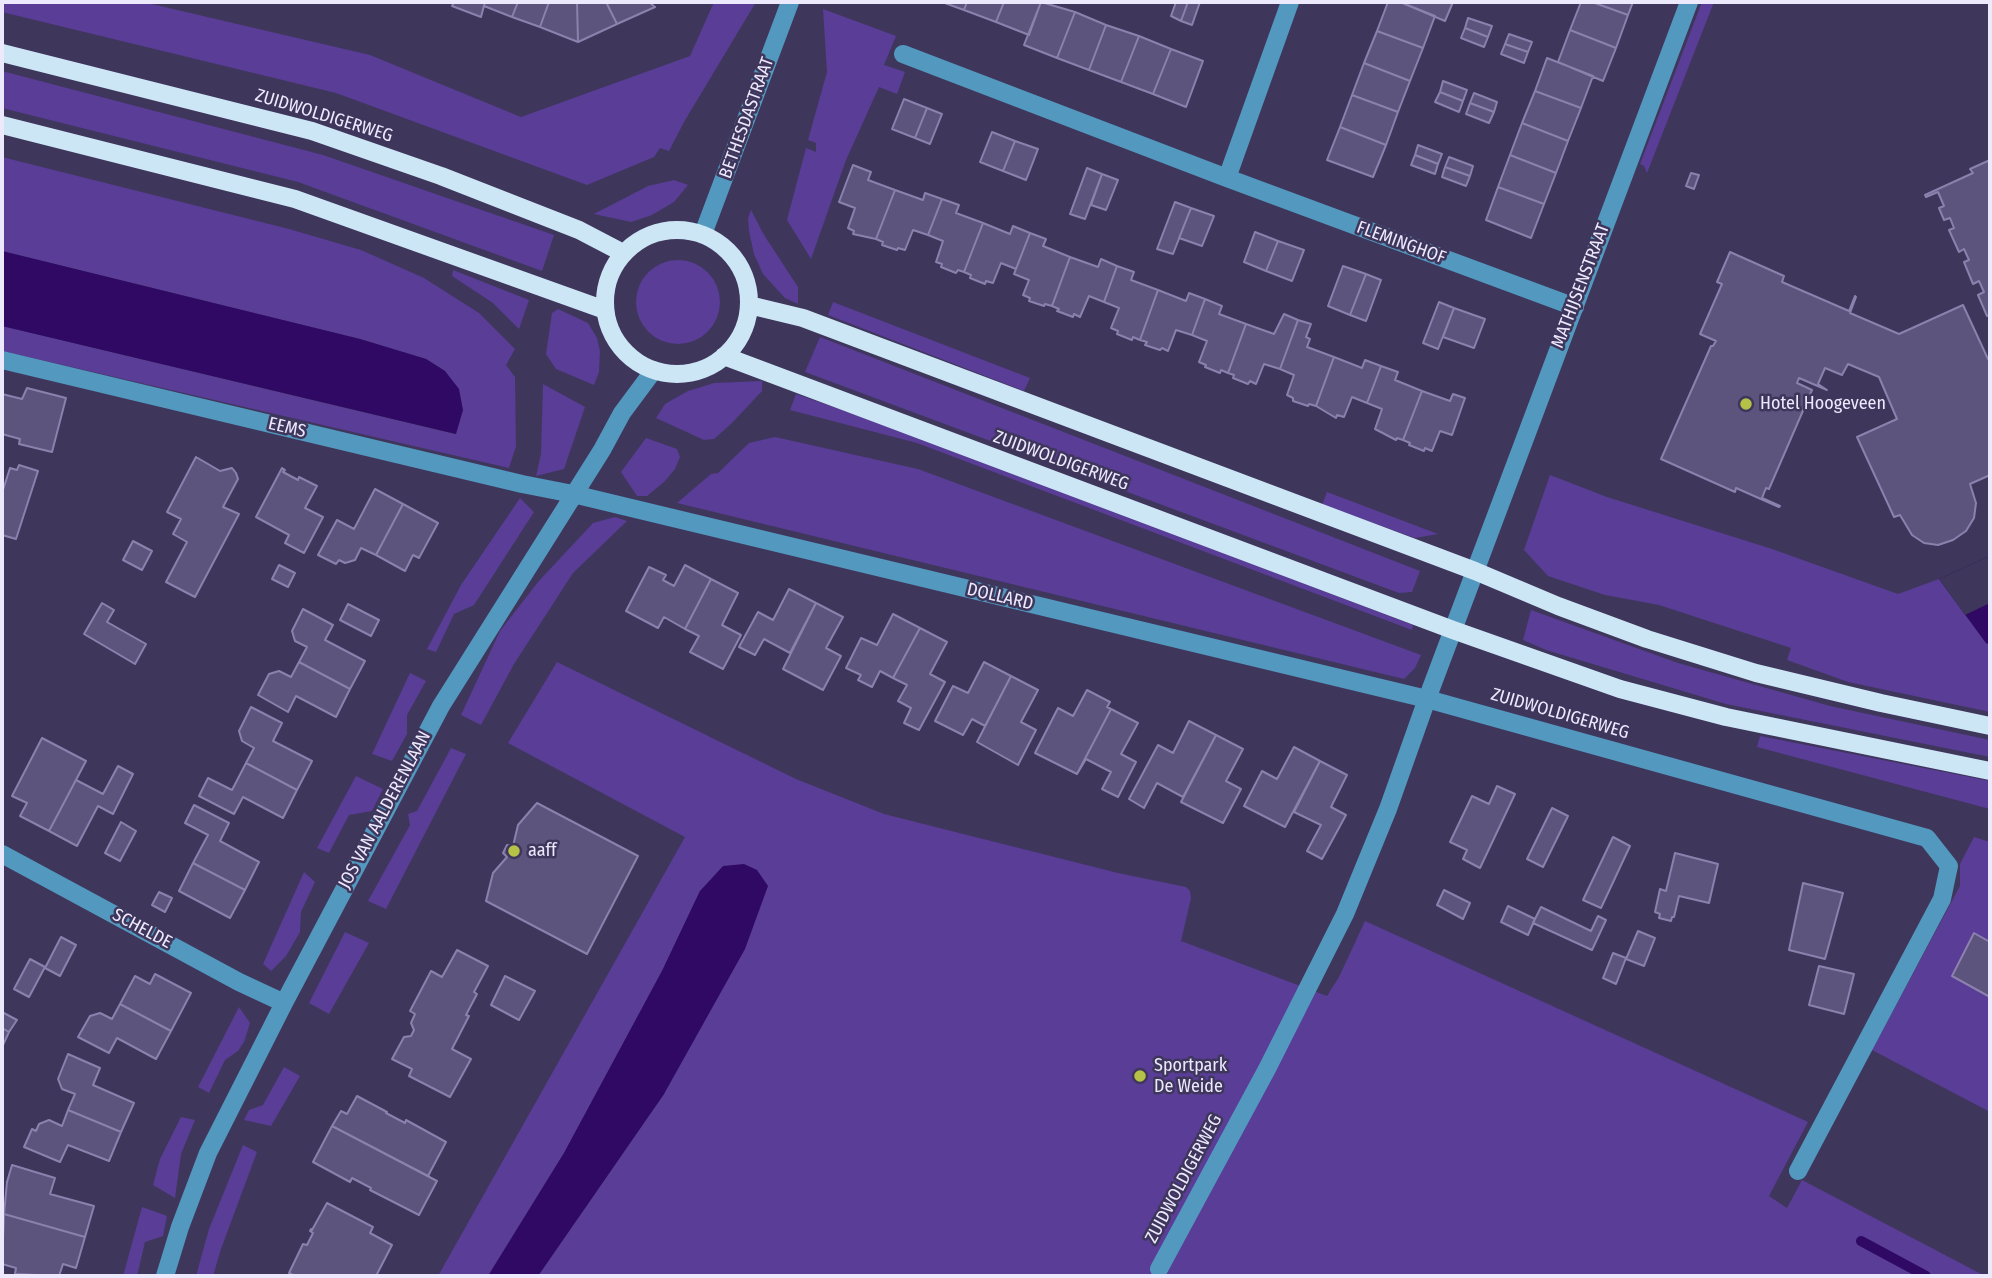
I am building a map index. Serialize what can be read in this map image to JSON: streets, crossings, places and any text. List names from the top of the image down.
{
  "streets": {
    "main road": ["ZUIDWOLDIGERWEG"],
    "street": [
      "BETHESDASTRAAT",
      "FLEMINGHOF",
      "MATHIJSENSTRAAT",
      "EEMS",
      "DOLLARD",
      "JOS VAN AALDERENLAAN",
      "SCHELDE"
    ]
  },
  "crossings": [
    ["ZUIDWOLDIGERWEG", "BETHESDASTRAAT"],
    ["ZUIDWOLDIGERWEG", "MATHIJSENSTRAAT"],
    ["ZUIDWOLDIGERWEG", "DOLLARD"],
    ["ZUIDWOLDIGERWEG", "JOS VAN AALDERENLAAN"],
    ["BETHESDASTRAAT", "JOS VAN AALDERENLAAN"],
    ["FLEMINGHOF", "MATHIJSENSTRAAT"],
    ["MATHIJSENSTRAAT", "DOLLARD"],
    ["EEMS", "DOLLARD"],
    ["EEMS", "JOS VAN AALDERENLAAN"],
    ["DOLLARD", "JOS VAN AALDERENLAAN"],
    ["JOS VAN AALDERENLAAN", "SCHELDE"]
  ],
  "places": ["Hotel Hoogeveen", "aaff", "Sportpark De Weide"]
}
